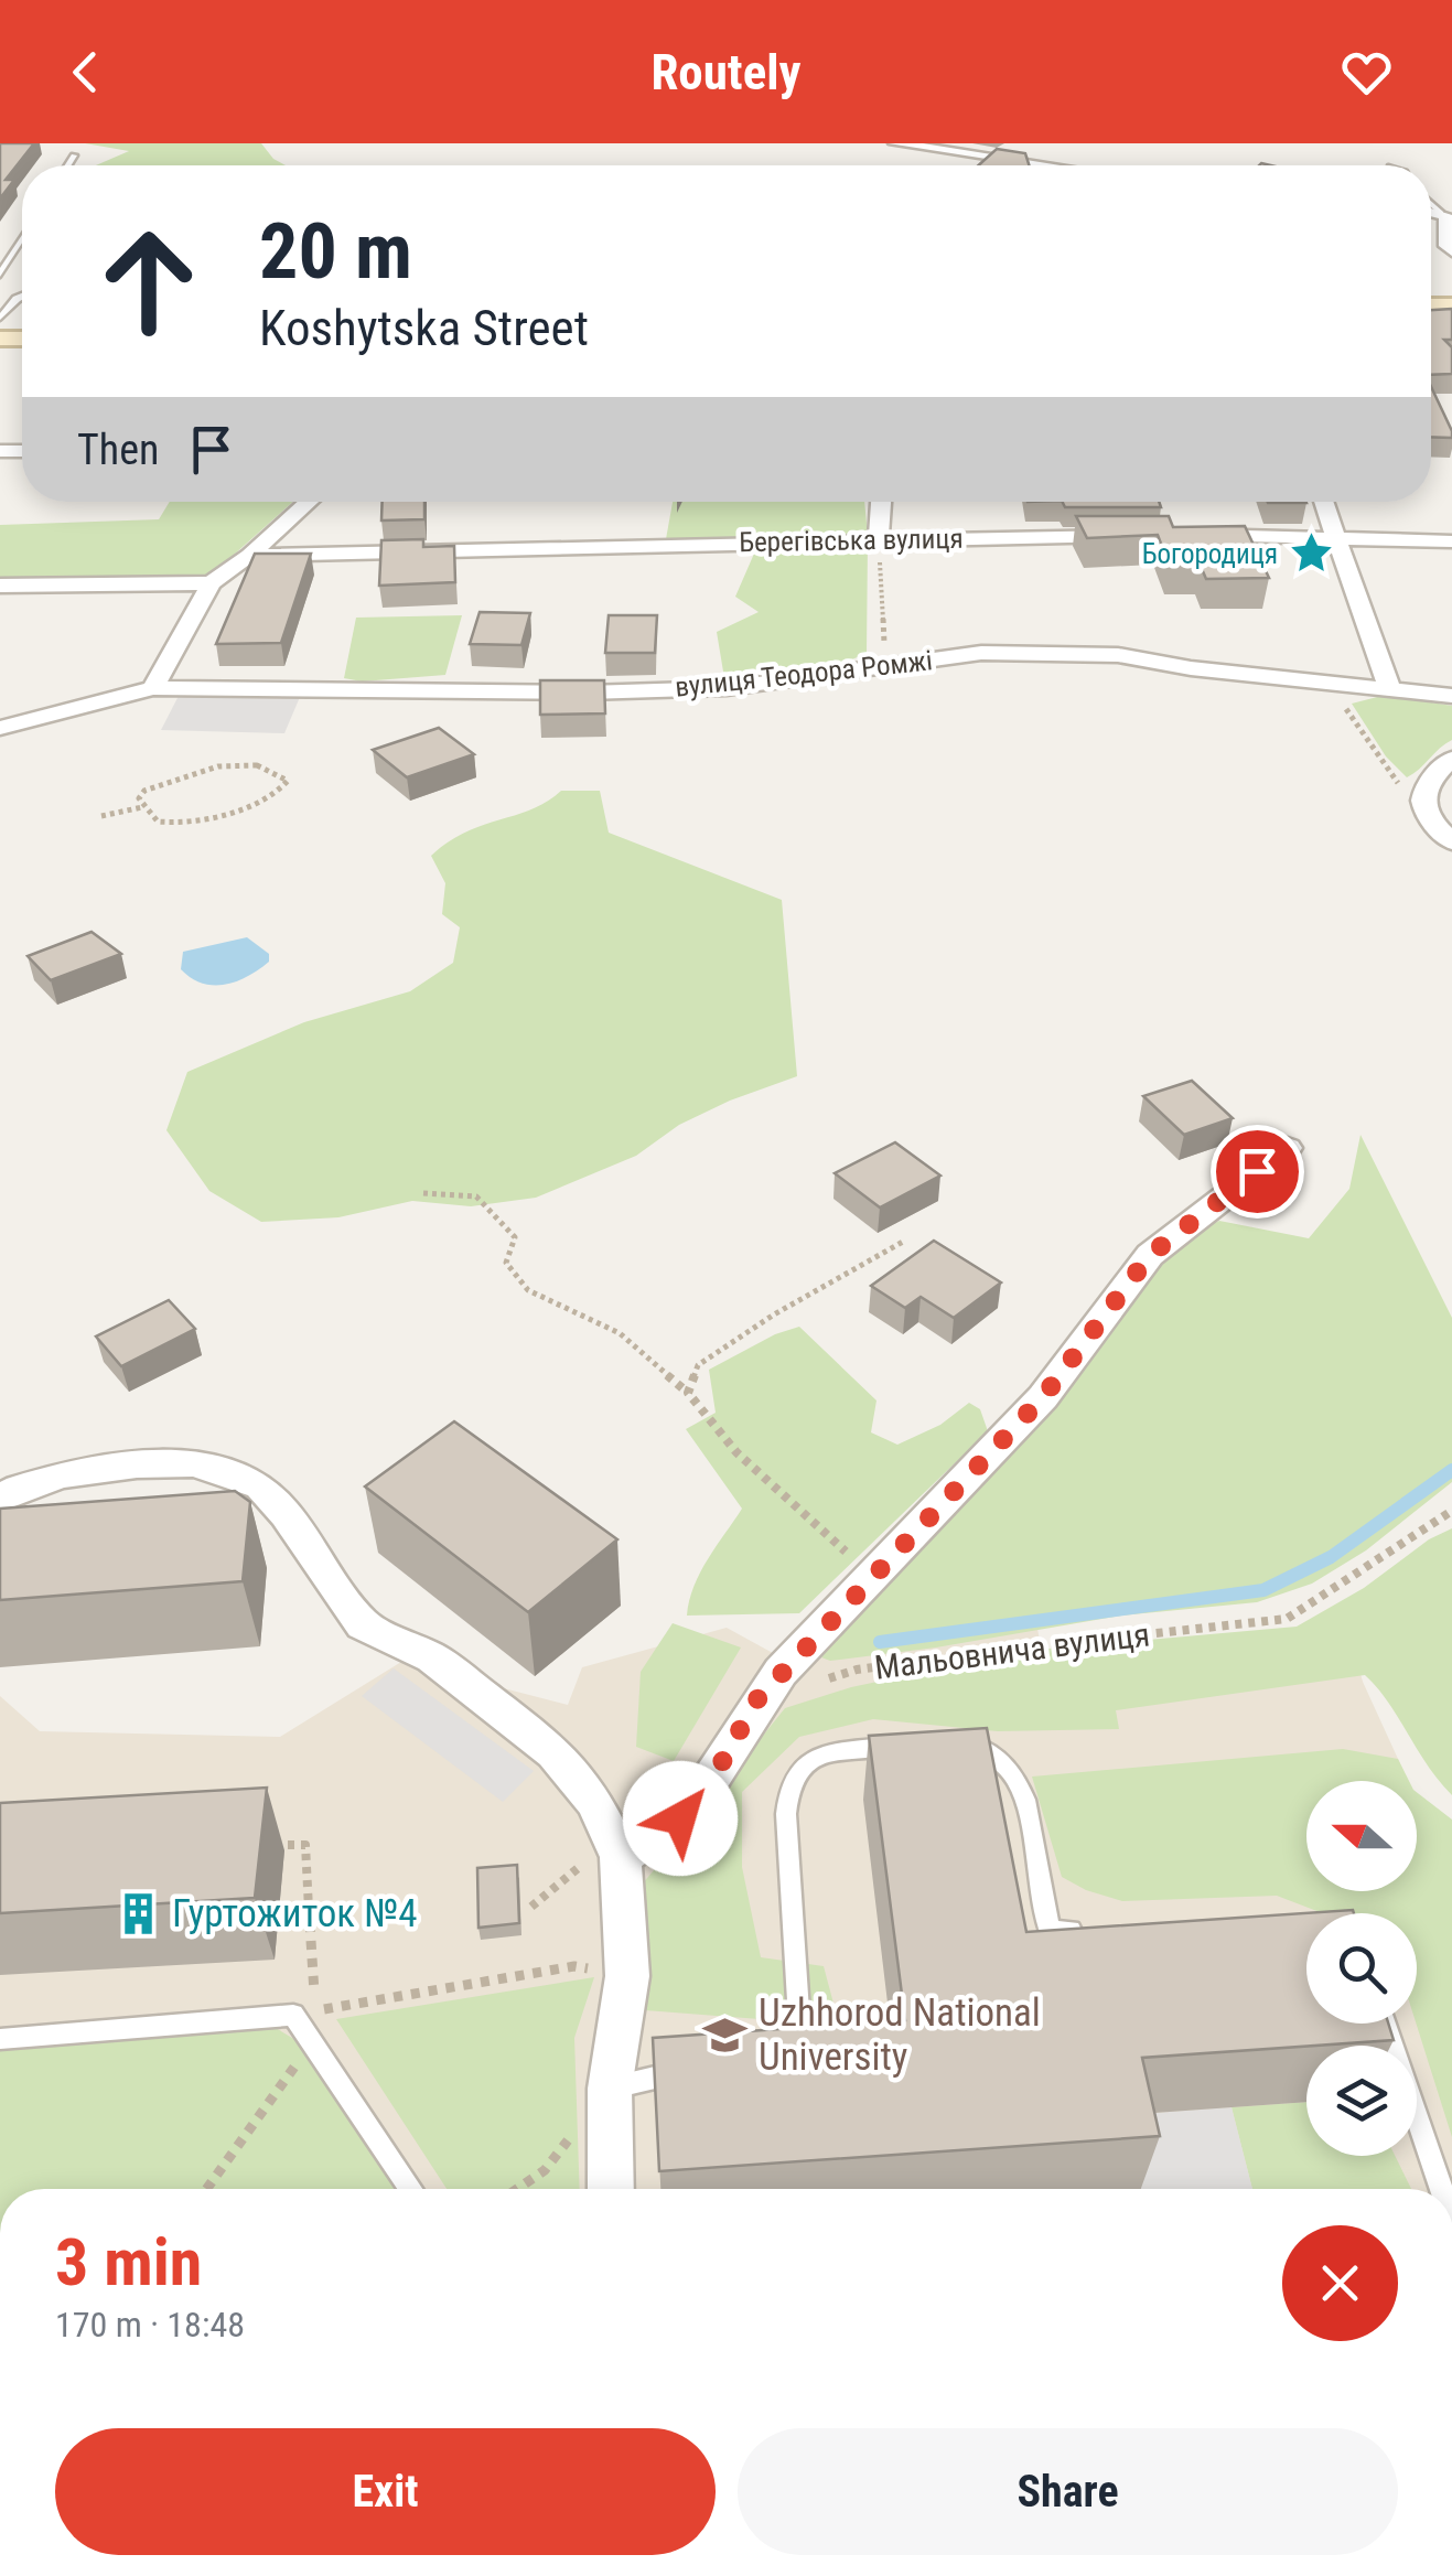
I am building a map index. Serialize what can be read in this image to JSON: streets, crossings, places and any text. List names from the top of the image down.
{
  "streets": {
    "street": ["Берегівська вулиця", "вулиця Теодора Ромжі"],
    "path": ["Мальовнича вулиця"]
  },
  "places": {
    "place": ["Богородиця"],
    "building": ["Гуртожиток №4"],
    "school or university": ["Uzhhorod National University"]
  },
  "north": "left",
  "page": {
    "header": "Routely",
    "turn": ["20 m", "Koshytska Street"],
    "then": "Then",
    "heading": ["3 min", "170 m · 18:48"],
    "buttons": ["Exit", "Share"]
  }
}
